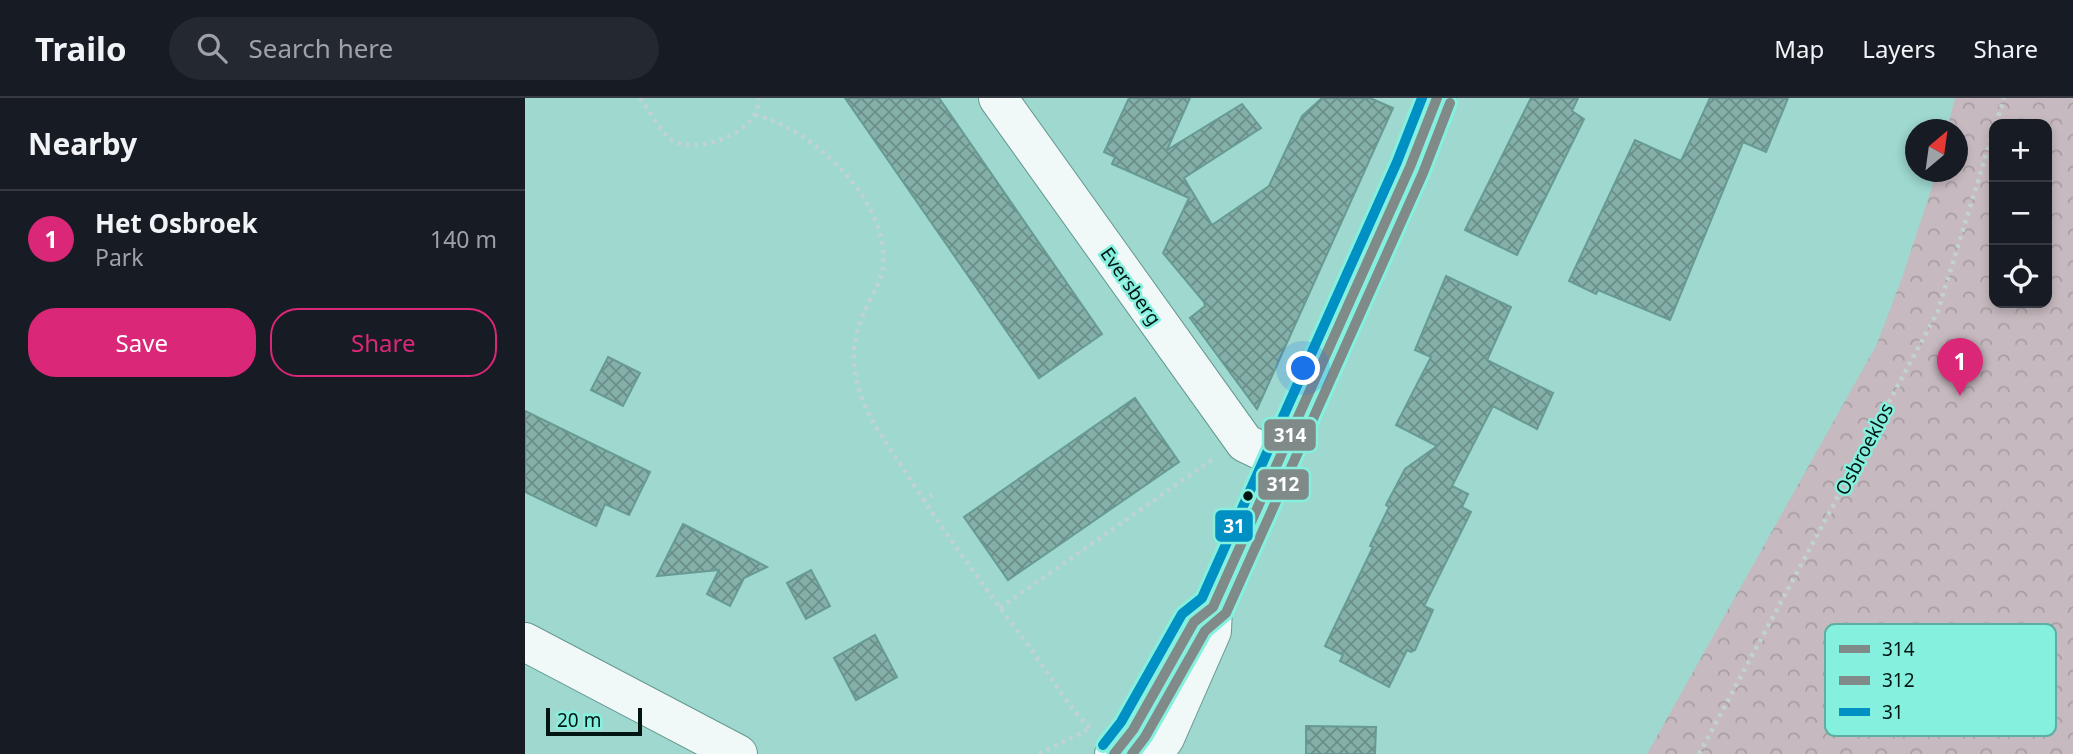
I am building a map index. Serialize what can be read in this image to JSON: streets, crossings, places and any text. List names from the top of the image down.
{
  "streets": {
    "main road": ["Eversberg"],
    "path": ["Osbroeklos"]
  },
  "lines": ["transit line 314", "transit line 31", "transit line 312"],
  "legend": ["314", "312", "31"],
  "scale_bar": "20 m",
  "north": "top right",
  "page": {
    "header": "Trailo",
    "search": "Search here",
    "nav": ["Map", "Layers", "Share"],
    "heading": "Nearby",
    "map_buttons": ["+", "−"],
    "list": [
      {
        "mark": "1",
        "name": "Het Osbroek",
        "note": "Park",
        "value": "140 m"
      }
    ],
    "buttons": ["Save", "Share"],
    "pins": "1",
    "scale": "20 m"
  }
}
